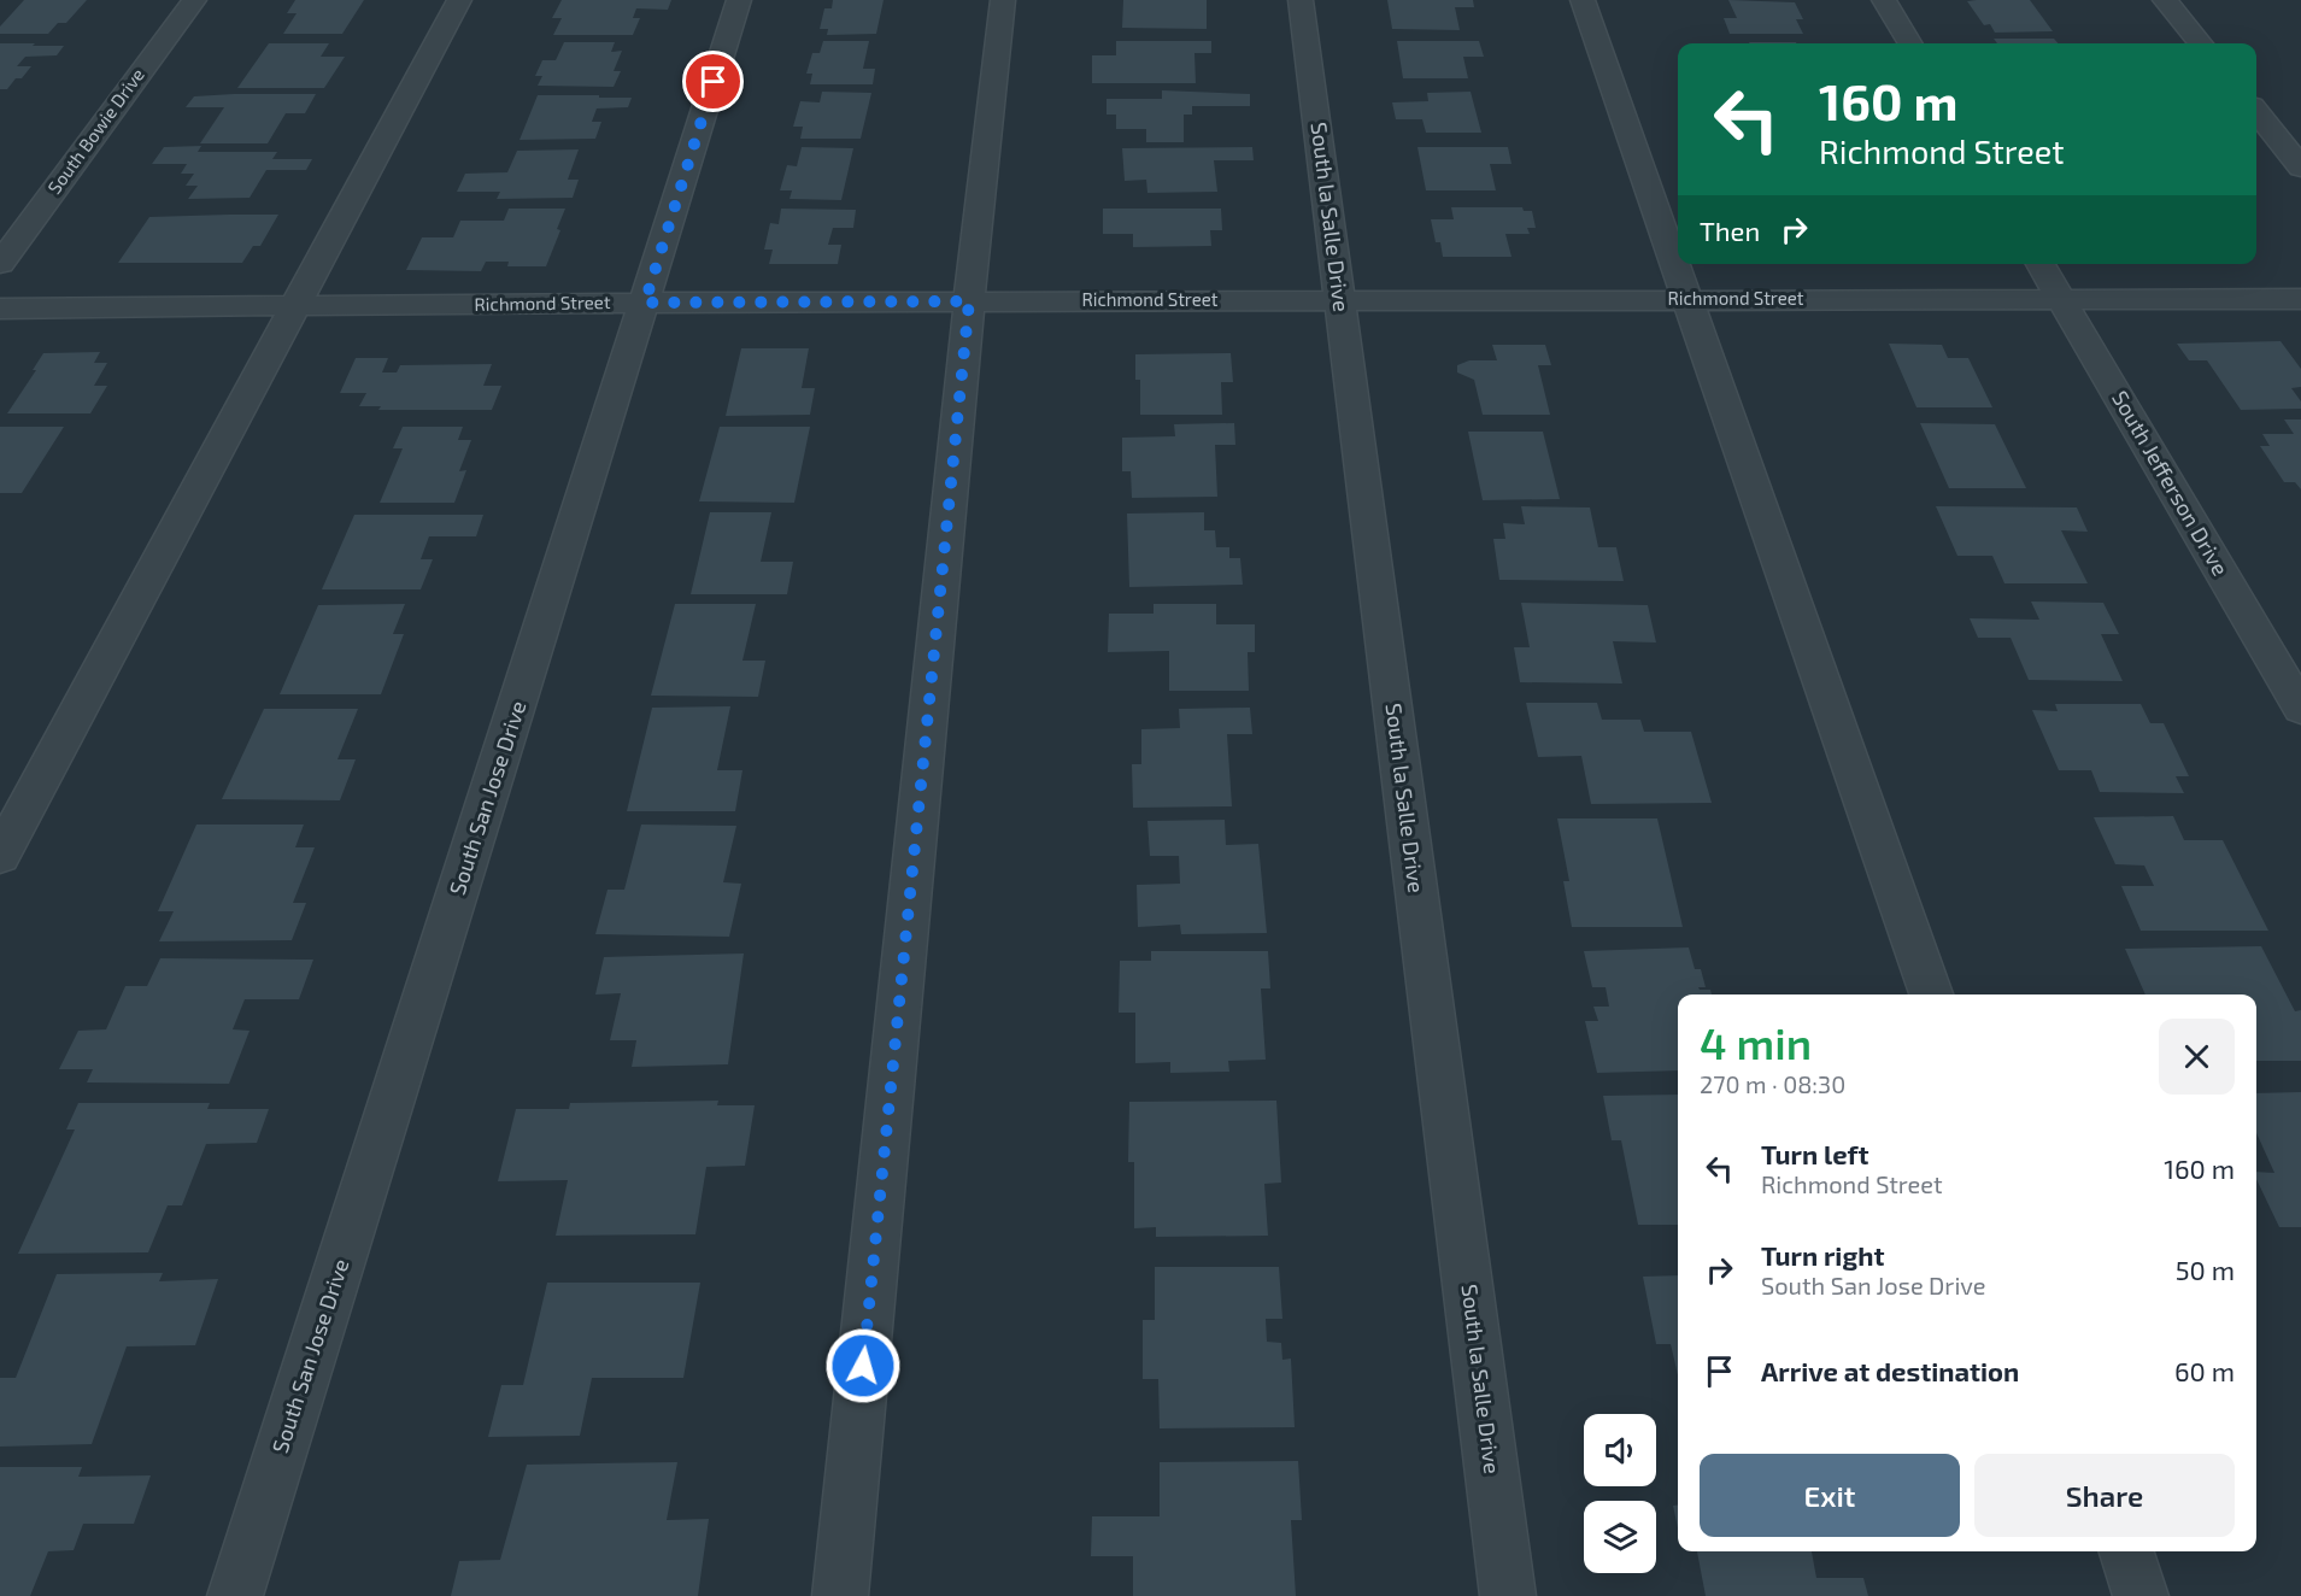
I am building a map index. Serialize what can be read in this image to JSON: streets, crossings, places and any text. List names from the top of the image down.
{
  "streets": {
    "street": [
      "South Bowie Drive",
      "South la Salle Drive",
      "Richmond Street",
      "South Jefferson Drive",
      "South San Jose Drive"
    ]
  },
  "crossings": [
    ["South la Salle Drive", "Richmond Street"],
    ["Richmond Street", "South Jefferson Drive"],
    ["Richmond Street", "South San Jose Drive"]
  ],
  "page": {
    "turn": ["160 m", "Richmond Street"],
    "then": "Then",
    "heading": ["4 min", "270 m · 08:30"],
    "list": [
      {
        "name": "Turn left",
        "note": "Richmond Street",
        "value": "160 m"
      },
      {
        "name": "Turn right",
        "note": "South San Jose Drive",
        "value": "50 m"
      },
      {
        "name": "Arrive at destination",
        "value": "60 m"
      }
    ],
    "buttons": ["Exit", "Share"]
  }
}
